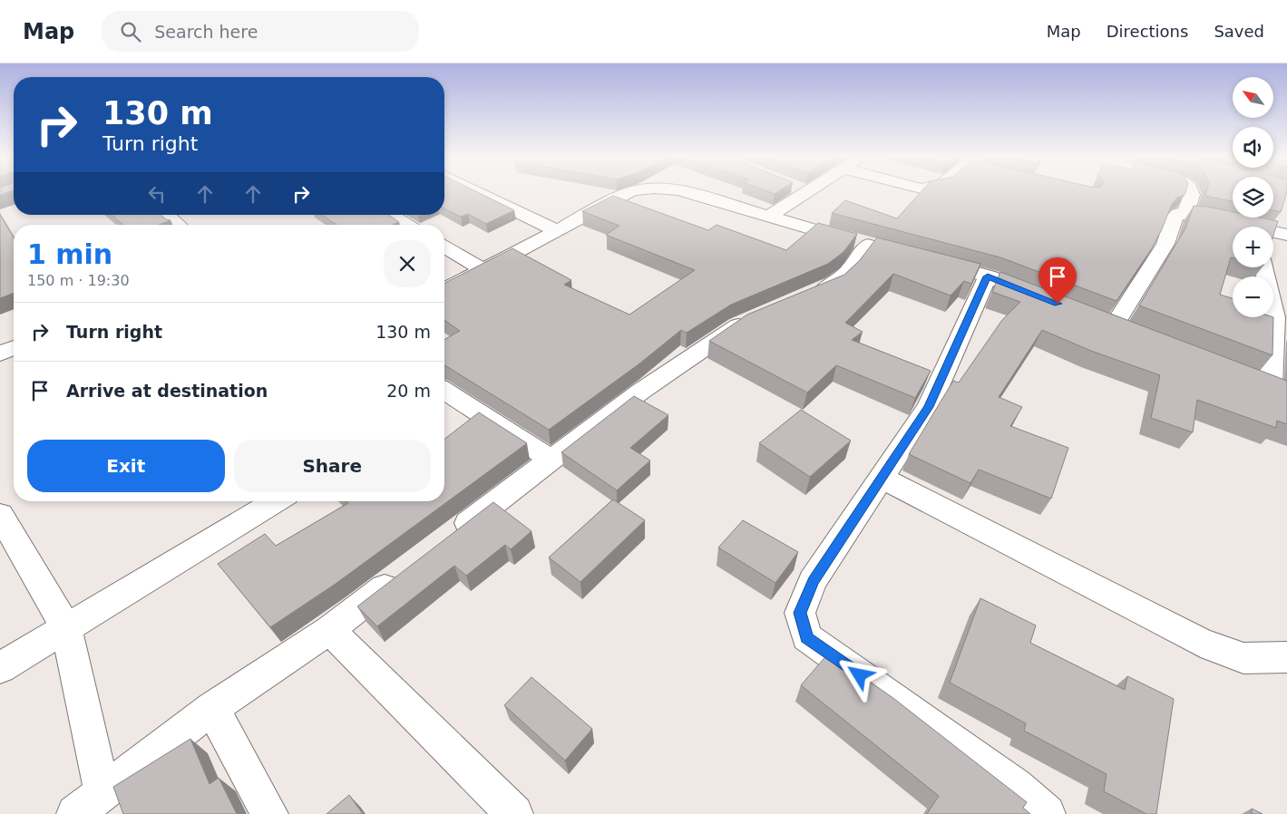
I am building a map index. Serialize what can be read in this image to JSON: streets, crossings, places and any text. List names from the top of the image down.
{
  "north": "top left",
  "page": {
    "header": "Map",
    "search": "Search here",
    "nav": ["Map", "Directions", "Saved"],
    "map_buttons": ["+", "−"],
    "turn": ["130 m", "Turn right"],
    "heading": ["1 min", "150 m · 19:30"],
    "list": [
      {
        "name": "Turn right",
        "value": "130 m"
      },
      {
        "name": "Arrive at destination",
        "value": "20 m"
      }
    ],
    "buttons": ["Exit", "Share"]
  }
}
